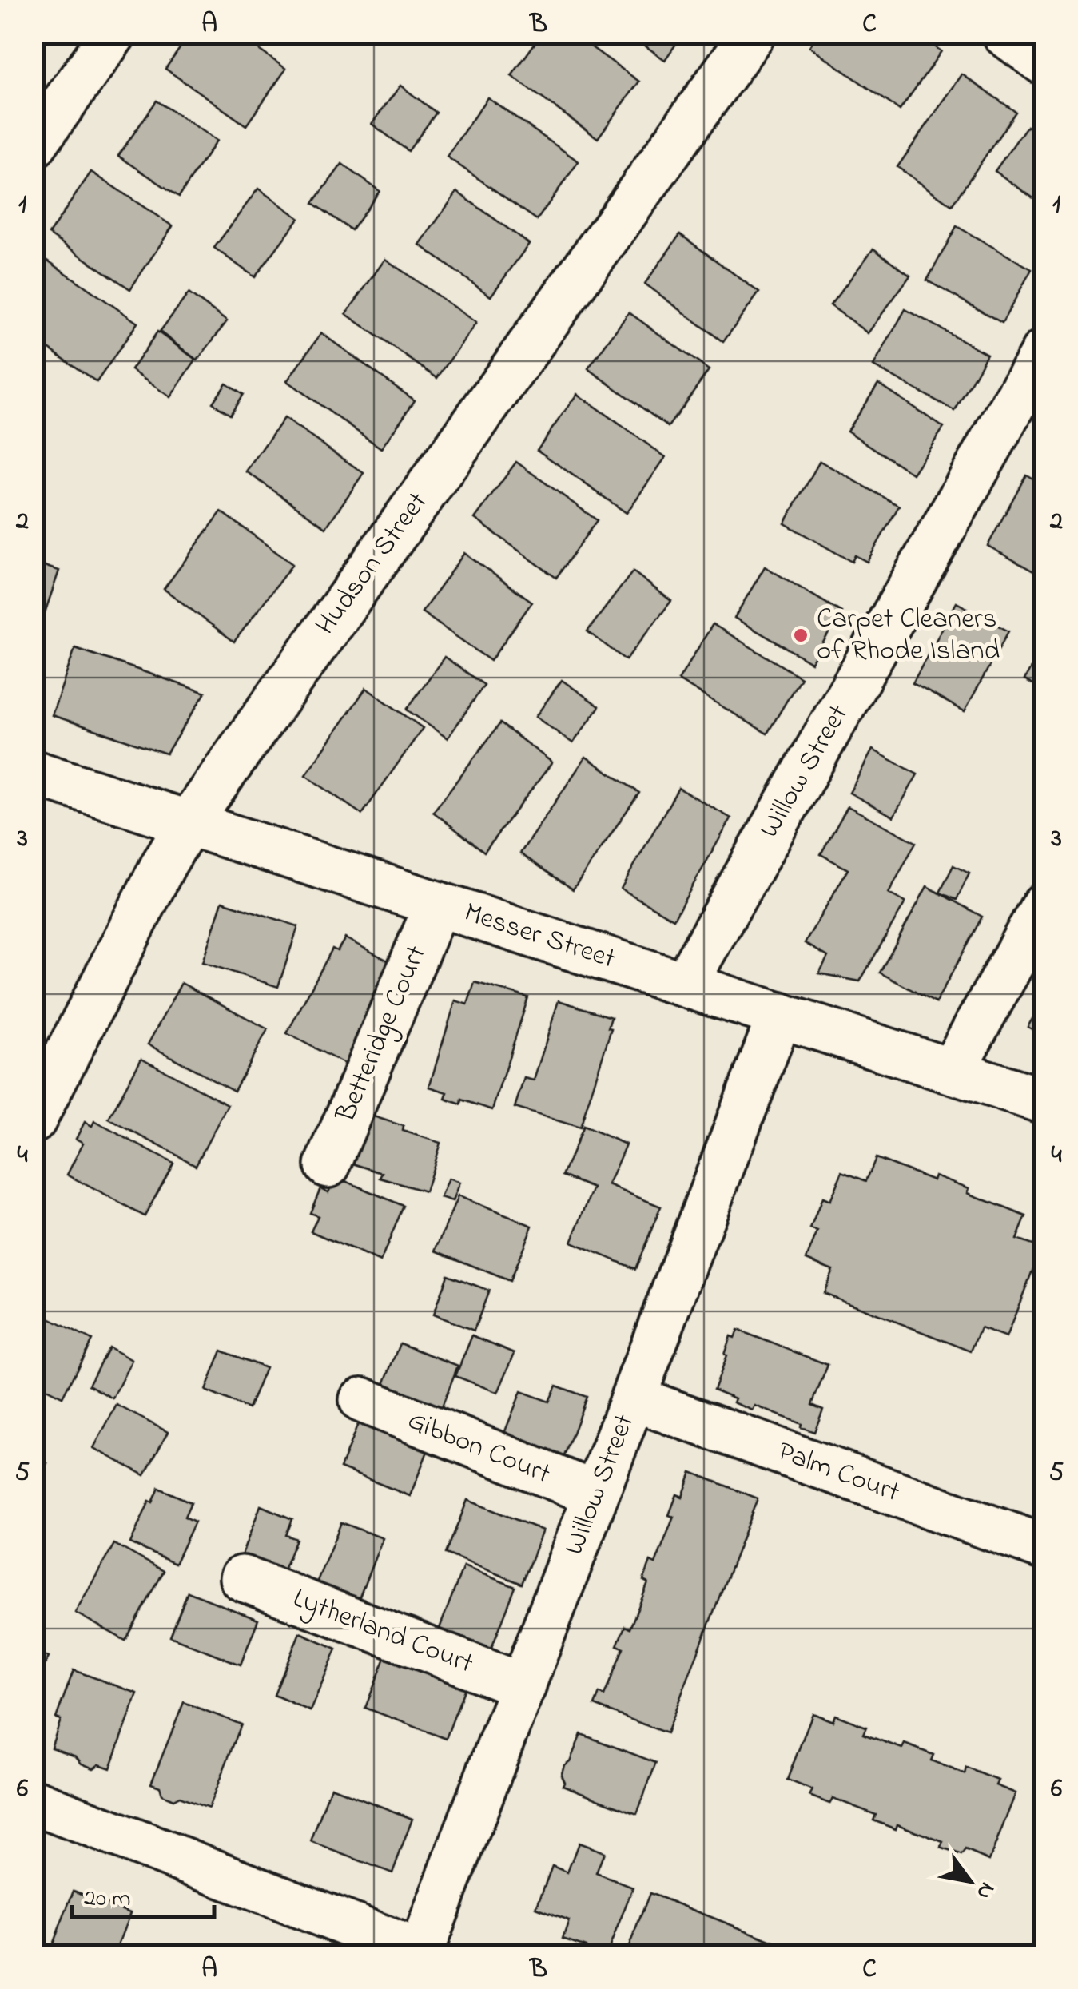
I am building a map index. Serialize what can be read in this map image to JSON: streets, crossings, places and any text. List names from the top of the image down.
{
  "streets": {
    "street": [
      "Hudson Street",
      "Willow Street",
      "Messer Street",
      "Betteridge Court",
      "Gibbon Court",
      "Palm Court",
      "Lytherland Court"
    ]
  },
  "crossings": [
    ["Hudson Street", "Messer Street"],
    ["Willow Street", "Messer Street"],
    ["Willow Street", "Gibbon Court"],
    ["Willow Street", "Palm Court"],
    ["Willow Street", "Lytherland Court"],
    ["Messer Street", "Betteridge Court"]
  ],
  "places": ["Carpet Cleaners of Rhode Island"],
  "scale_bar": "20 m",
  "north": "bottom right",
  "grid": {
    "columns": ["A", "B", "C"],
    "rows": [
      "1",
      "2",
      "3",
      "4",
      "5",
      "6"
    ]
  }
}
